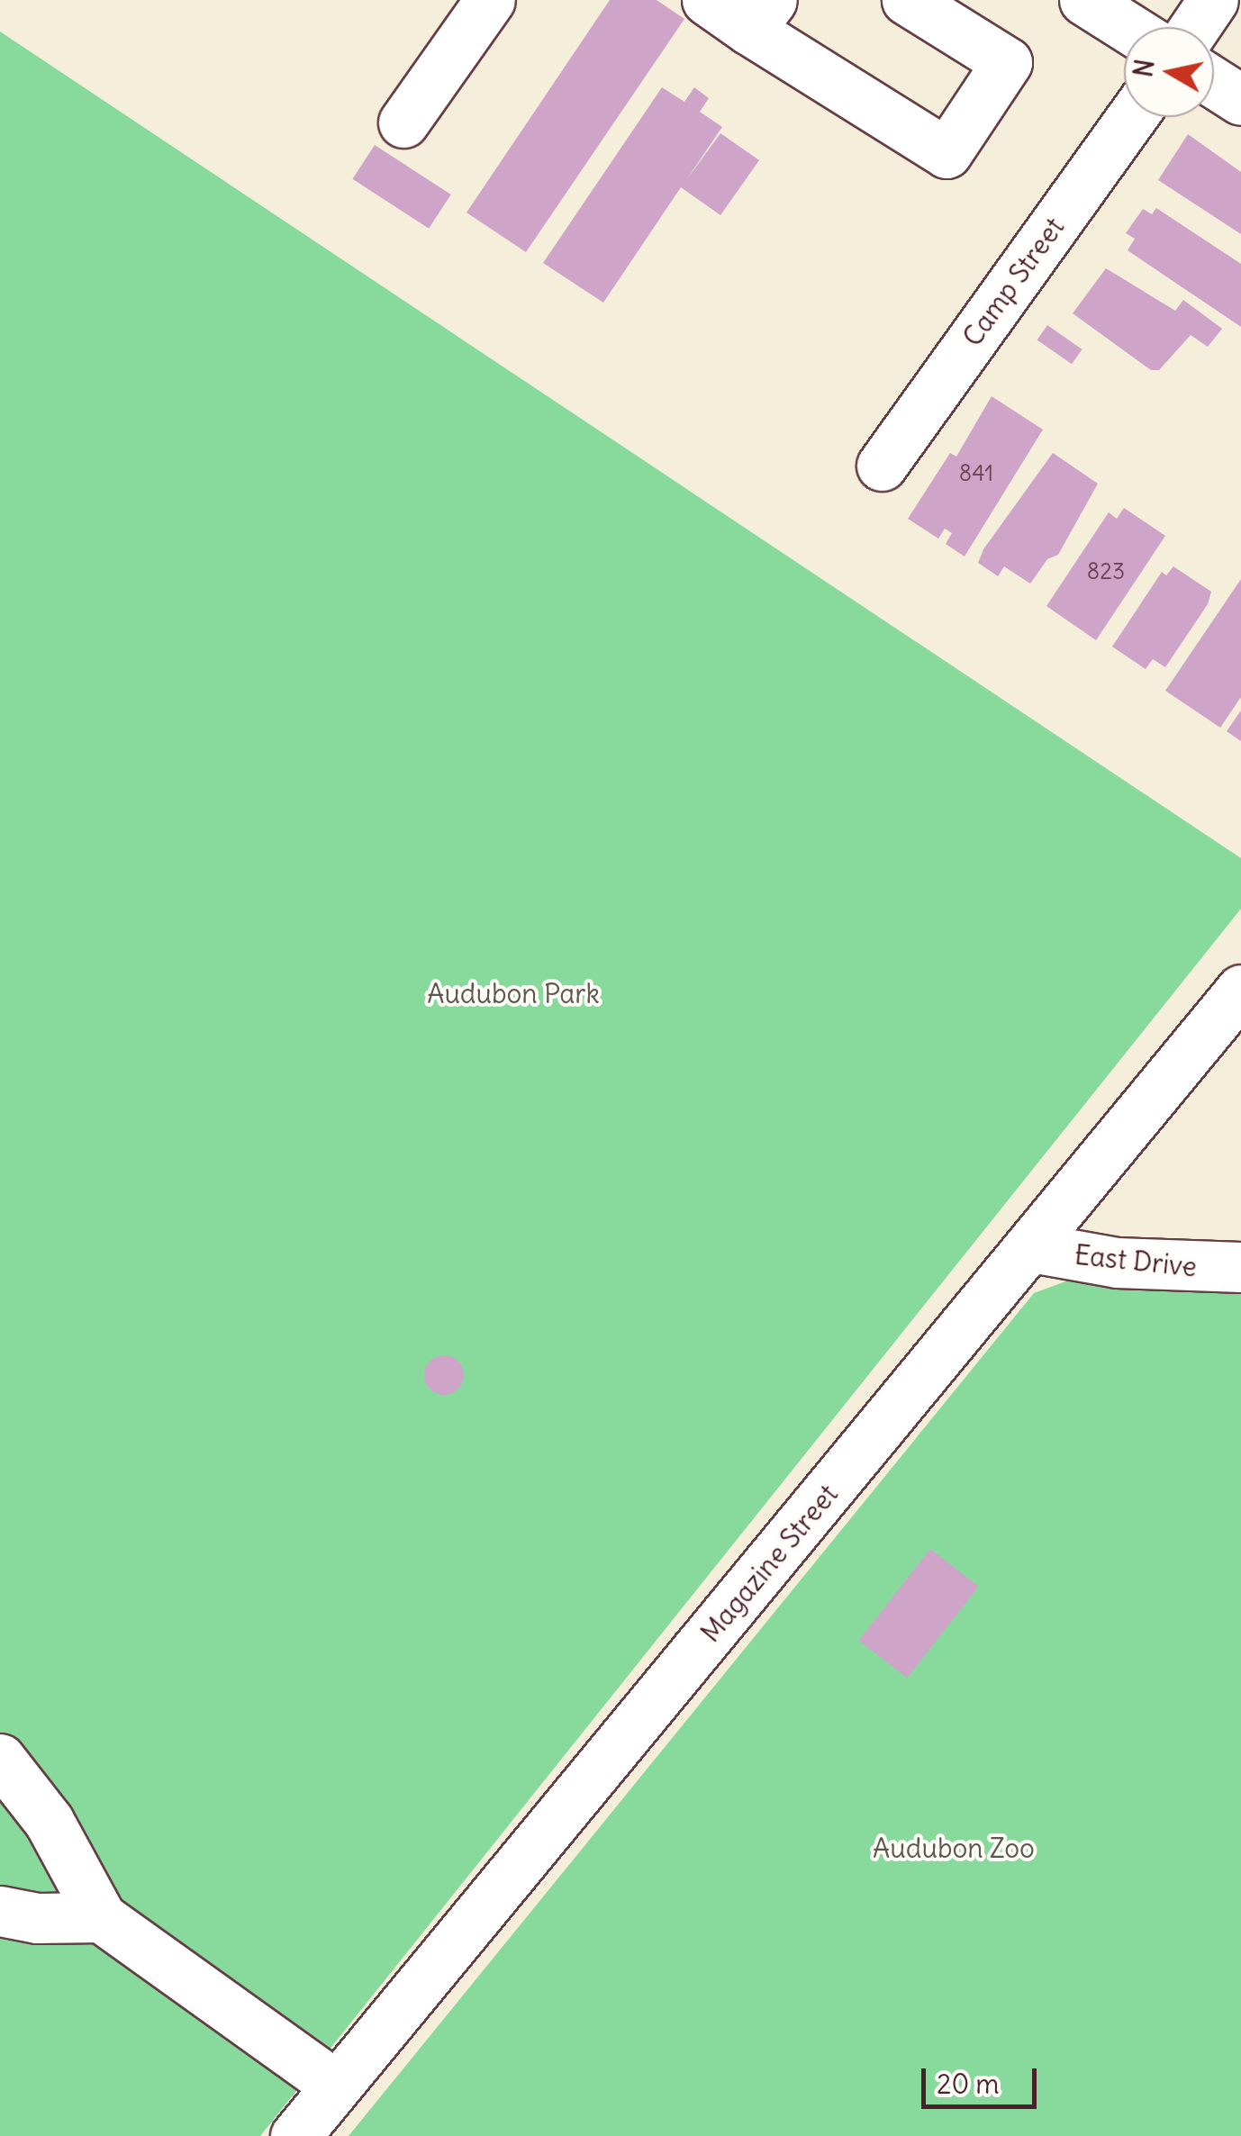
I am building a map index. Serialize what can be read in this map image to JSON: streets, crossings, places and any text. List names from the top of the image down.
{
  "streets": {
    "street": ["Camp Street", "East Drive", "Magazine Street"]
  },
  "crossings": [
    ["East Drive", "Magazine Street"]
  ],
  "parks": ["Audubon Park", "Audubon Zoo"],
  "house_numbers": ["841", "823"],
  "scale_bar": "20 m",
  "north": "left"
}
